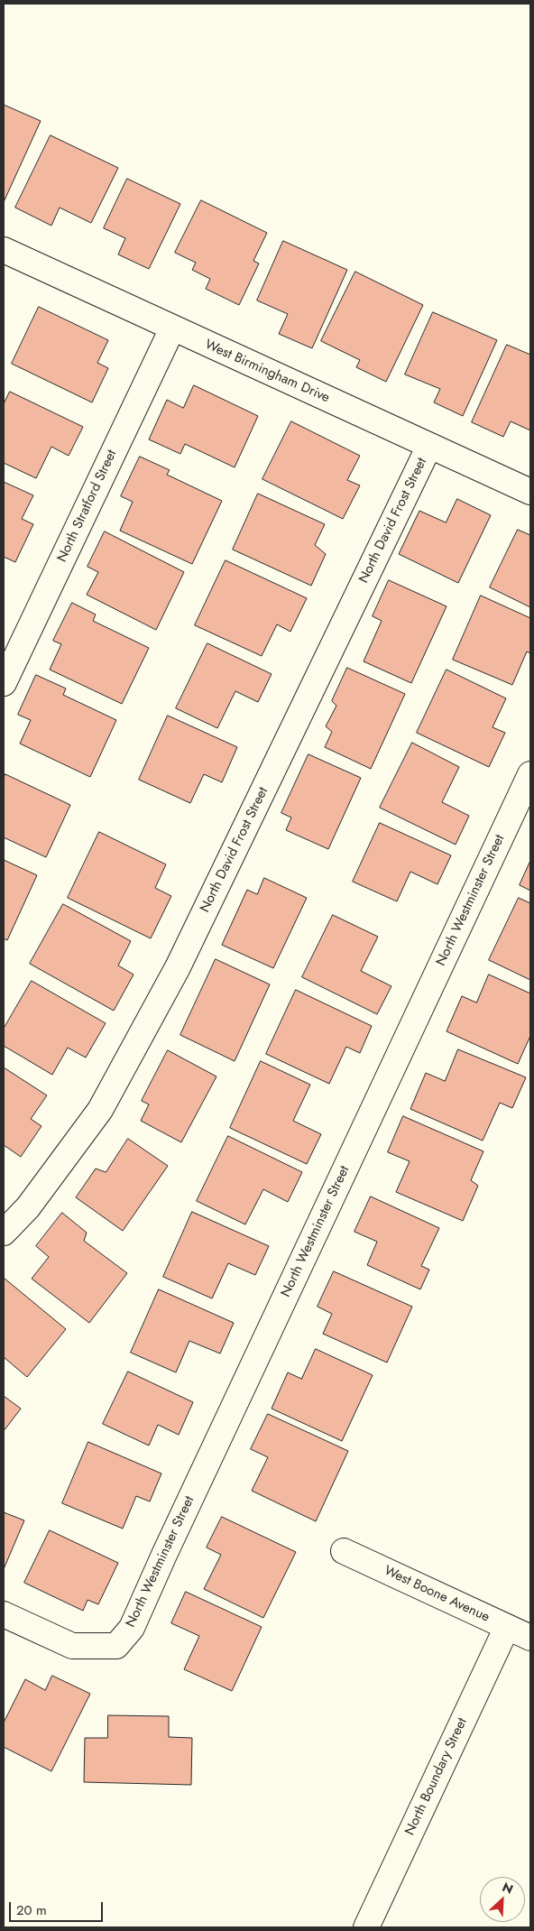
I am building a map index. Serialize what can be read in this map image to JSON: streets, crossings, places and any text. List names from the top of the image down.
{
  "streets": {
    "street": [
      "West Birmingham Drive",
      "North Stratford Street",
      "North David Frost Street",
      "North Westminster Street",
      "West Boone Avenue",
      "North Boundary Street"
    ]
  },
  "crossings": [
    ["West Birmingham Drive", "North Stratford Street"],
    ["West Birmingham Drive", "North David Frost Street"],
    ["West Boone Avenue", "North Boundary Street"]
  ],
  "scale_bar": "20 m",
  "north": "top right"
}
